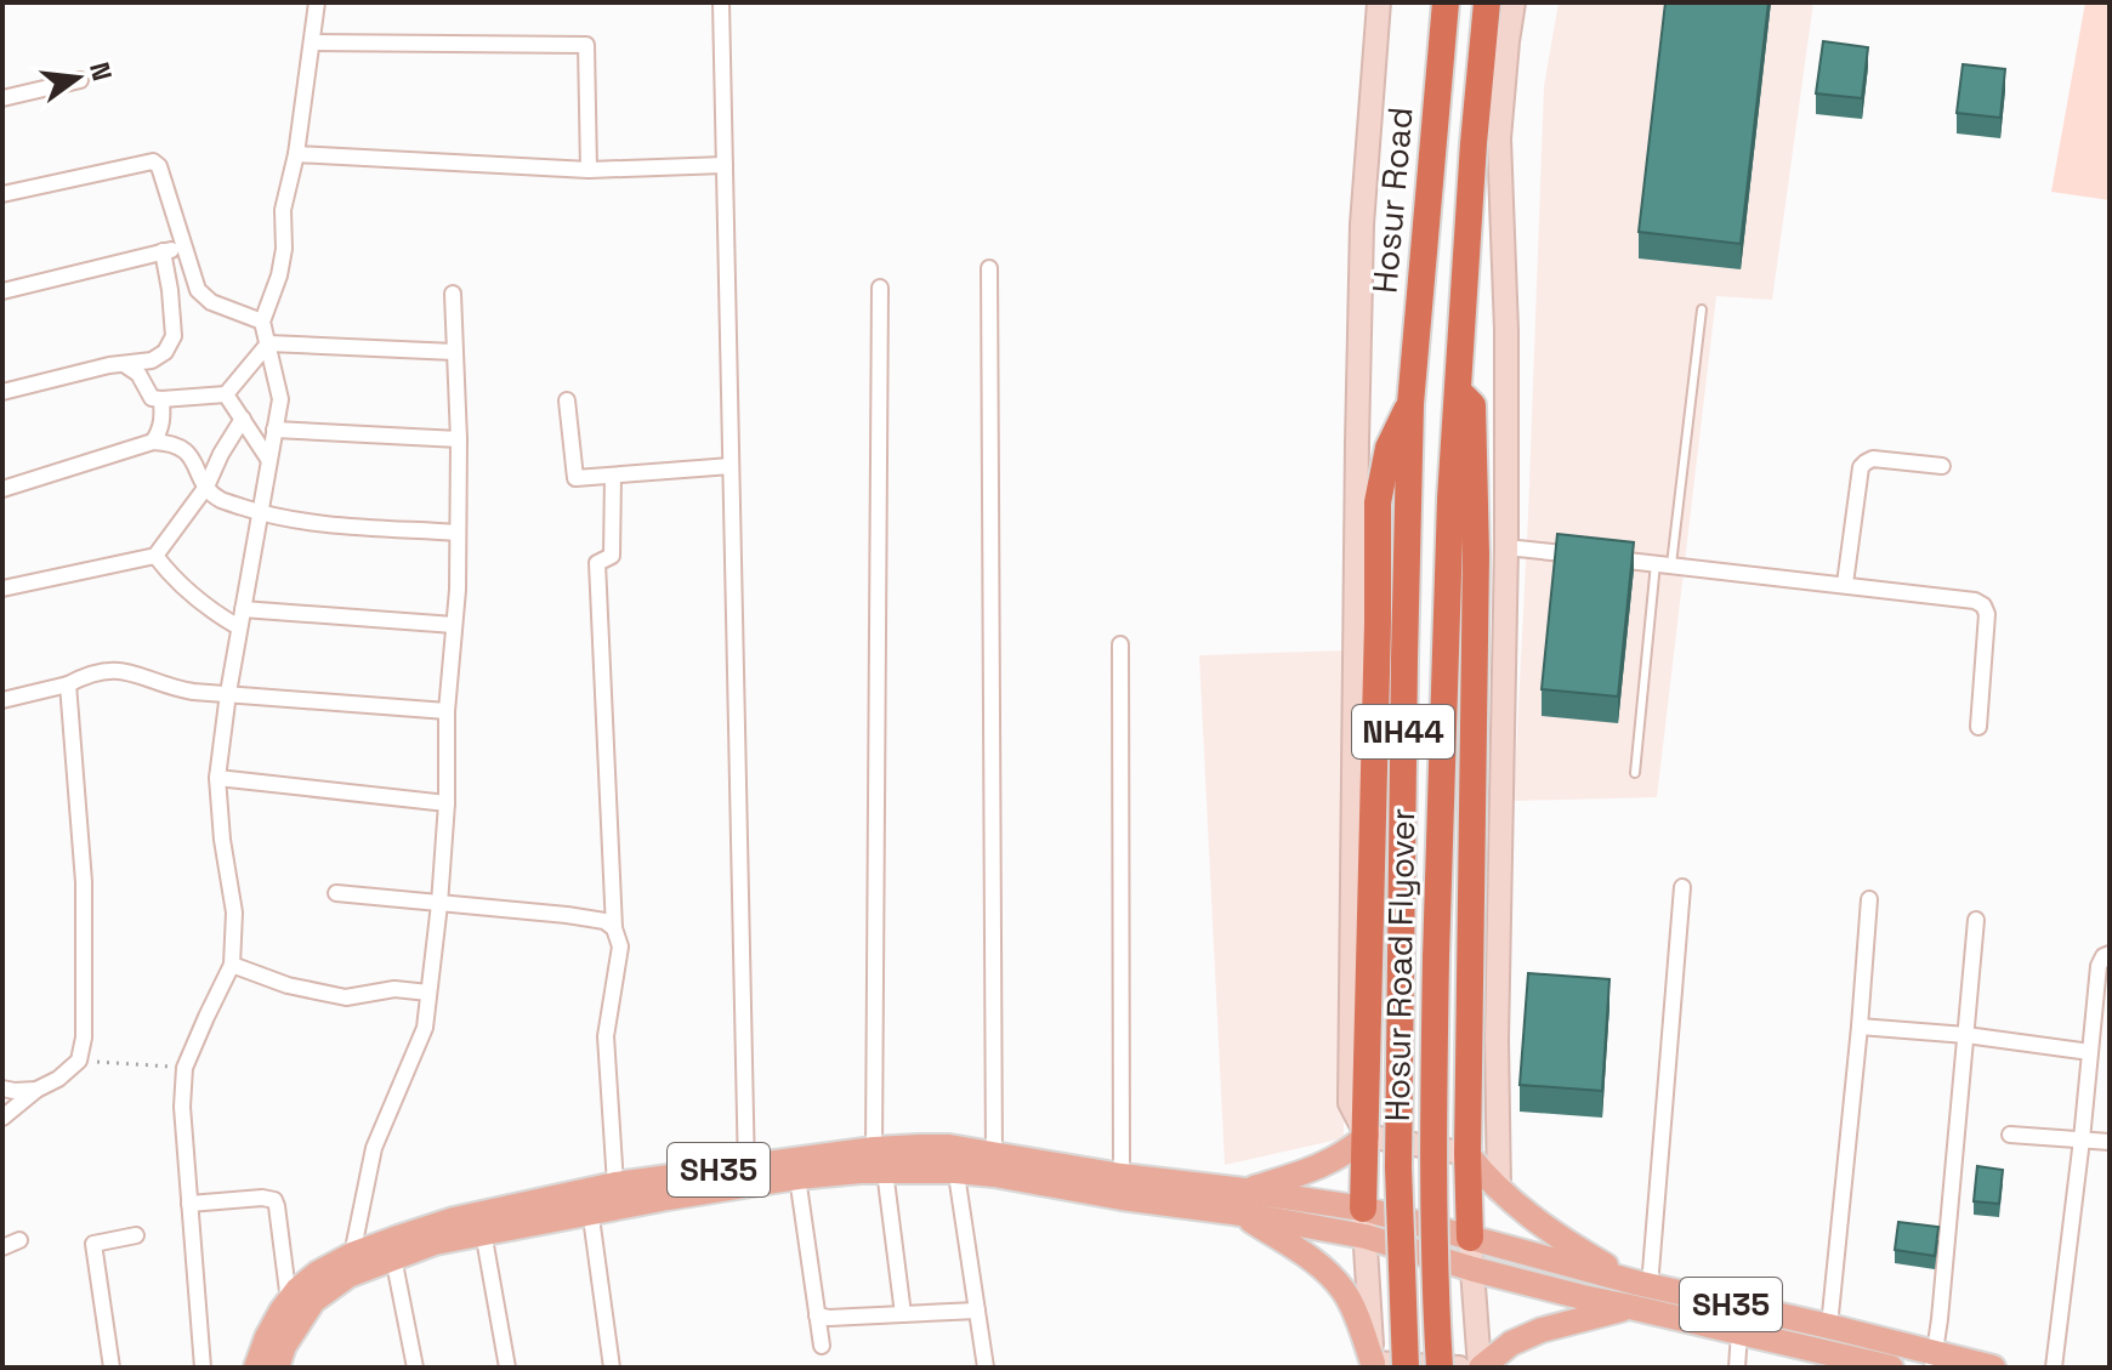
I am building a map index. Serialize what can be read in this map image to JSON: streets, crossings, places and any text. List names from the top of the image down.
{
  "streets": {
    "highway": ["Hosur Road", "NH44", "Hosur Road Flyover"],
    "main road": ["SH35"]
  },
  "crossings": [
    ["Hosur Road", "Hosur Road Flyover"],
    ["NH44", "Hosur Road Flyover"]
  ],
  "north": "right"
}
